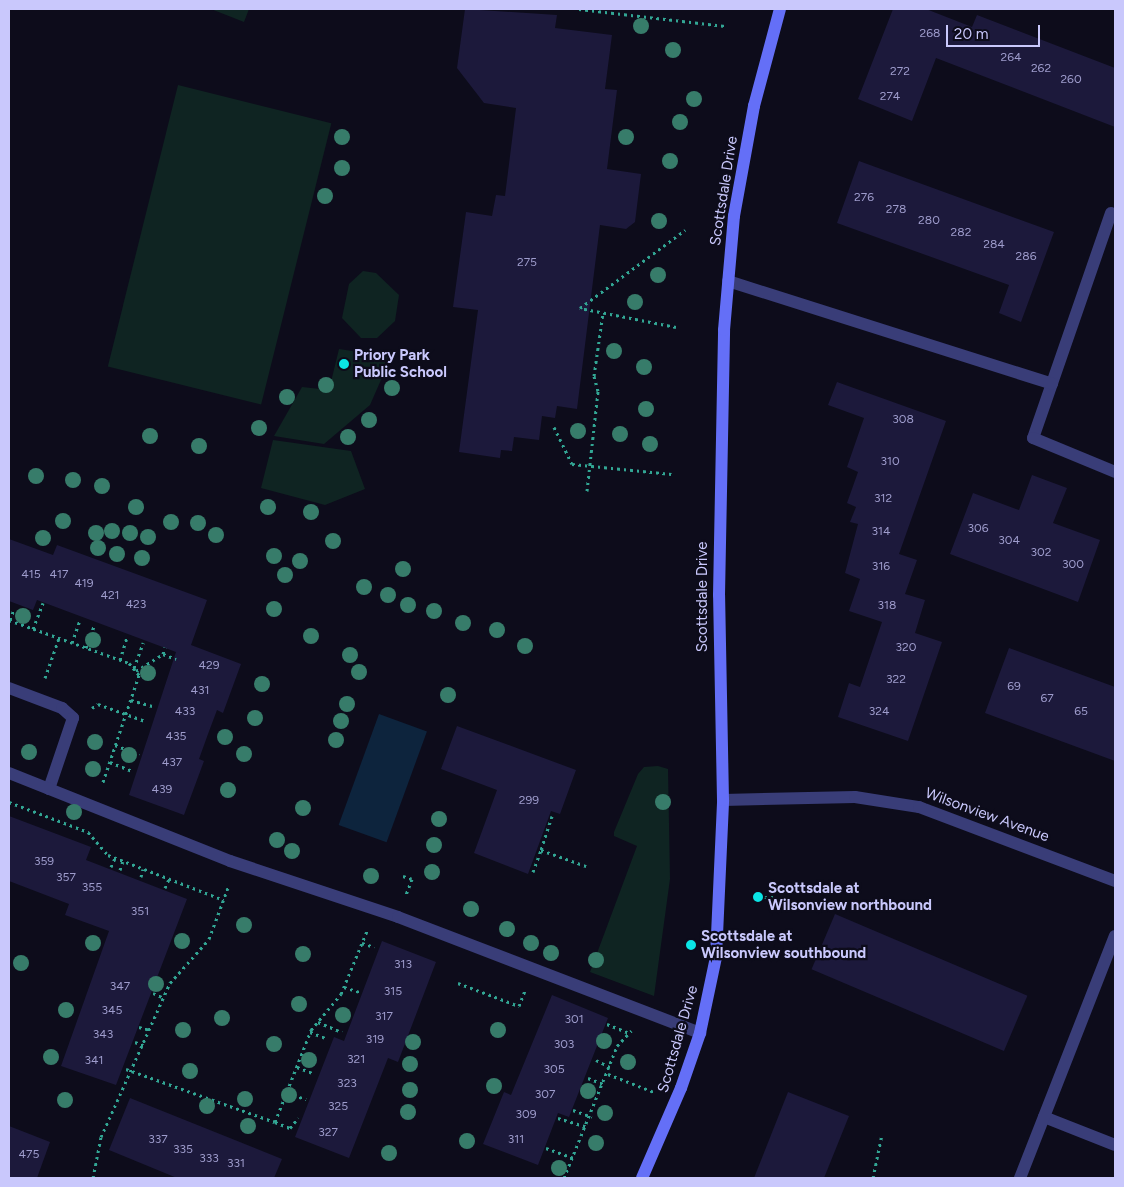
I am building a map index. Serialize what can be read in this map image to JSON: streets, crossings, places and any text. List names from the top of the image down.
{
  "streets": {
    "street": ["Scottsdale Drive", "Wilsonview Avenue"]
  },
  "crossings": [
    ["Scottsdale Drive", "Wilsonview Avenue"]
  ],
  "places": ["Priory Park Public School", "Scottsdale at Wilsonview northbound", "Scottsdale at Wilsonview southbound"],
  "house_numbers": [
    "268",
    "264",
    "262",
    "272",
    "260",
    "274",
    "276",
    "278",
    "280",
    "282",
    "284",
    "286",
    "275",
    "308",
    "310",
    "312",
    "306",
    "314",
    "304",
    "302",
    "300",
    "316",
    "415",
    "417",
    "419",
    "421",
    "423",
    "318",
    "320",
    "429",
    "322",
    "69",
    "431",
    "67",
    "433",
    "324",
    "65",
    "435",
    "437",
    "439",
    "299",
    "359",
    "357",
    "355",
    "351",
    "313",
    "347",
    "315",
    "345",
    "317",
    "301",
    "343",
    "319",
    "303",
    "321",
    "341",
    "305",
    "323",
    "307",
    "325",
    "309",
    "327",
    "337",
    "311",
    "335",
    "475",
    "333",
    "331"
  ],
  "scale_bar": "20 m"
}
